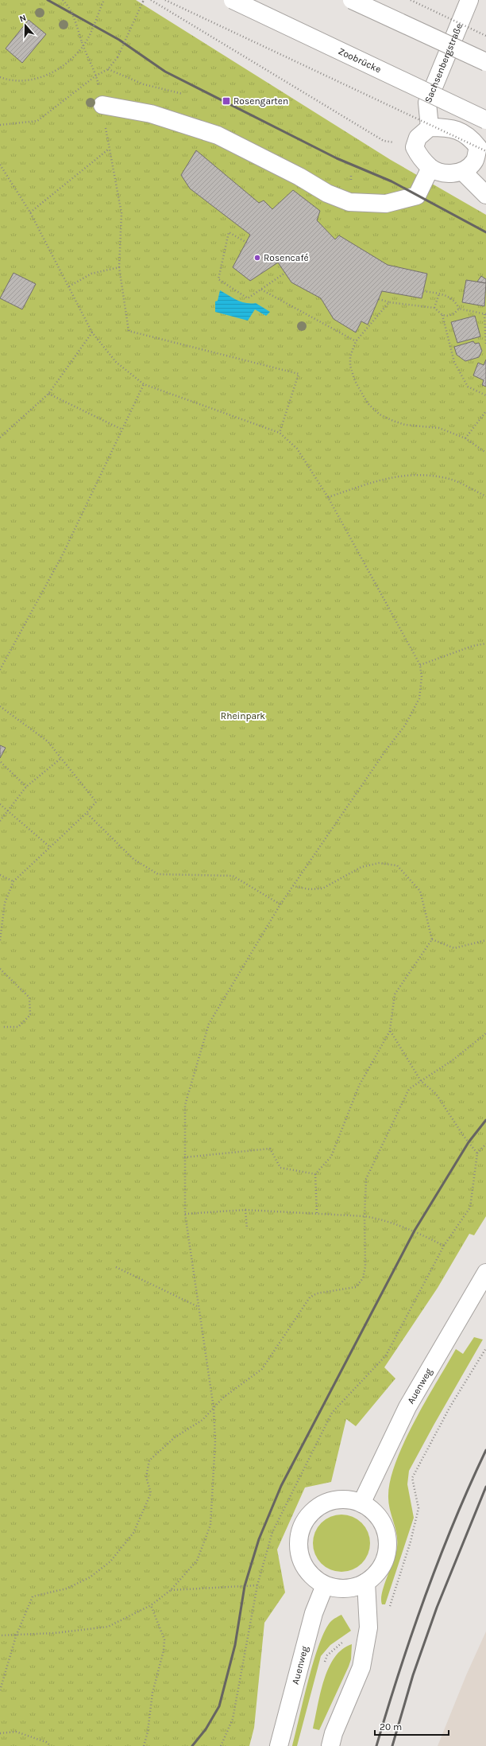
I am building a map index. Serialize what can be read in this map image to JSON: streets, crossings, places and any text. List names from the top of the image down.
{
  "streets": {
    "main road": ["Zoobrücke", "Sachsenbergstraße", "Auenweg"]
  },
  "parks": ["Rheinpark"],
  "places": {
    "transit": ["Rosengarten"],
    "other": ["Rosencafé"]
  },
  "scale_bar": "20 m",
  "north": "top"
}
